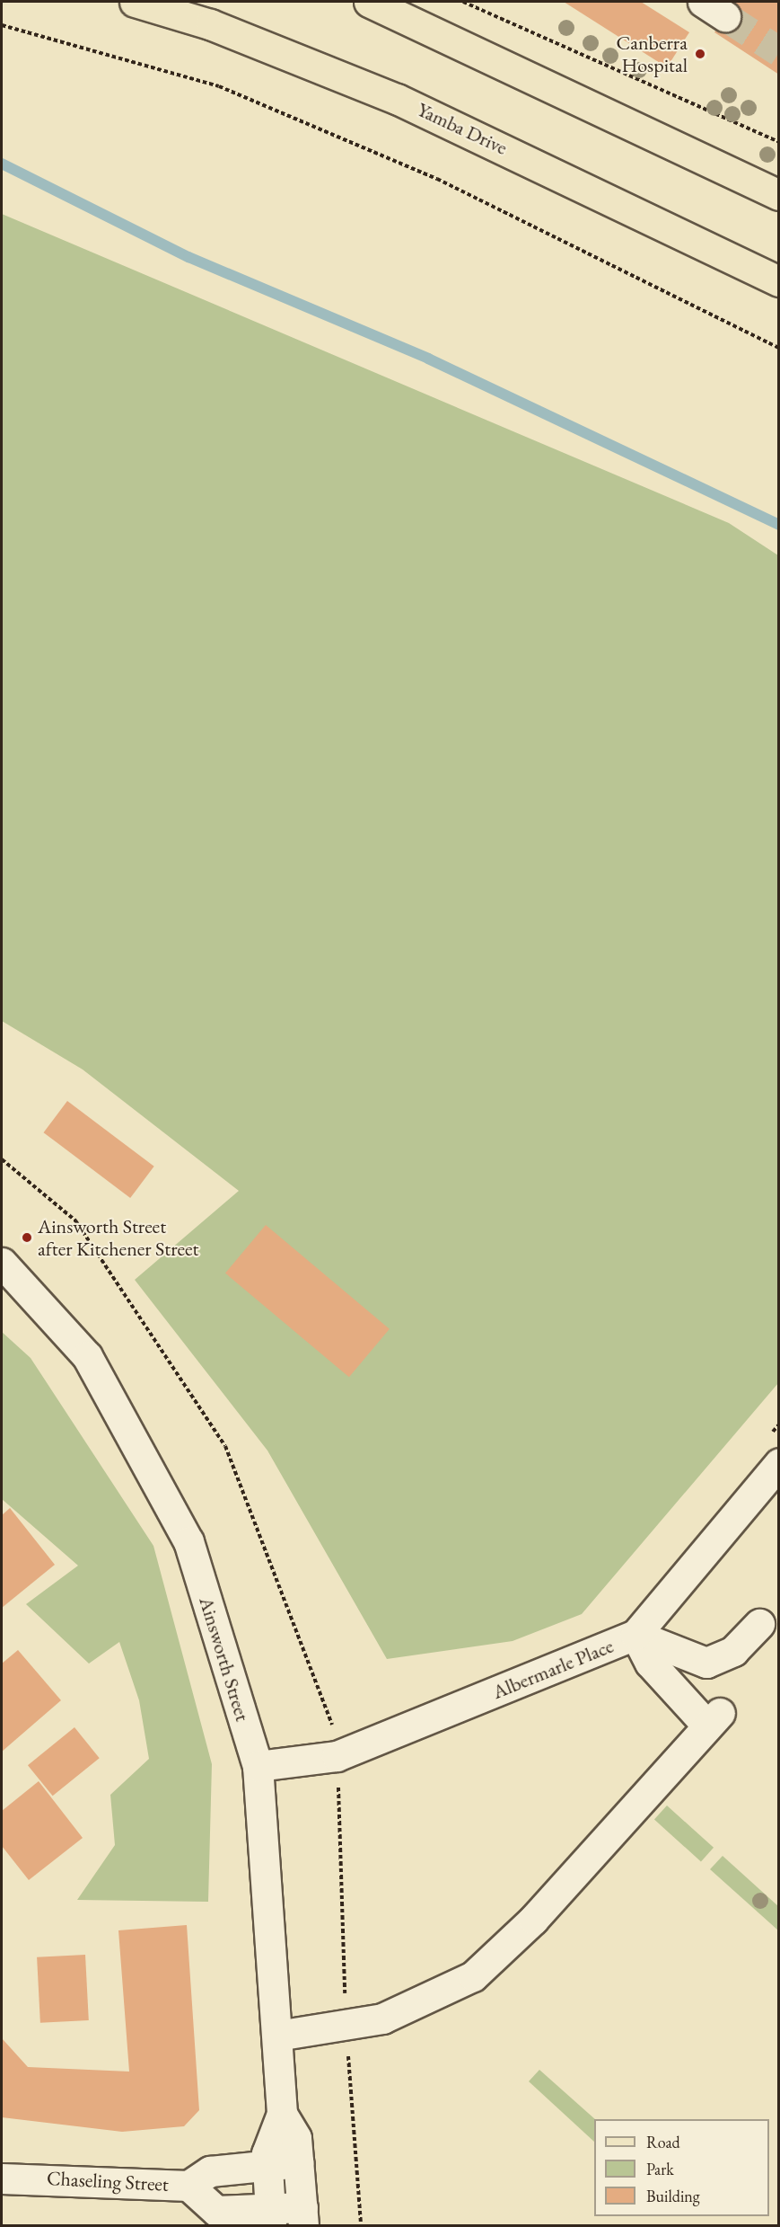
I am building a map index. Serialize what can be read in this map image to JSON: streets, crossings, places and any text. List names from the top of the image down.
{
  "streets": {
    "main road": ["Yamba Drive"],
    "street": ["Ainsworth Street", "Albermarle Place", "Chaseling Street"]
  },
  "crossings": [
    ["Ainsworth Street", "Albermarle Place"],
    ["Ainsworth Street", "Chaseling Street"]
  ],
  "places": ["Canberra Hospital", "Ainsworth Street after Kitchener Street"],
  "legend": ["Road", "Park", "Building"]
}
